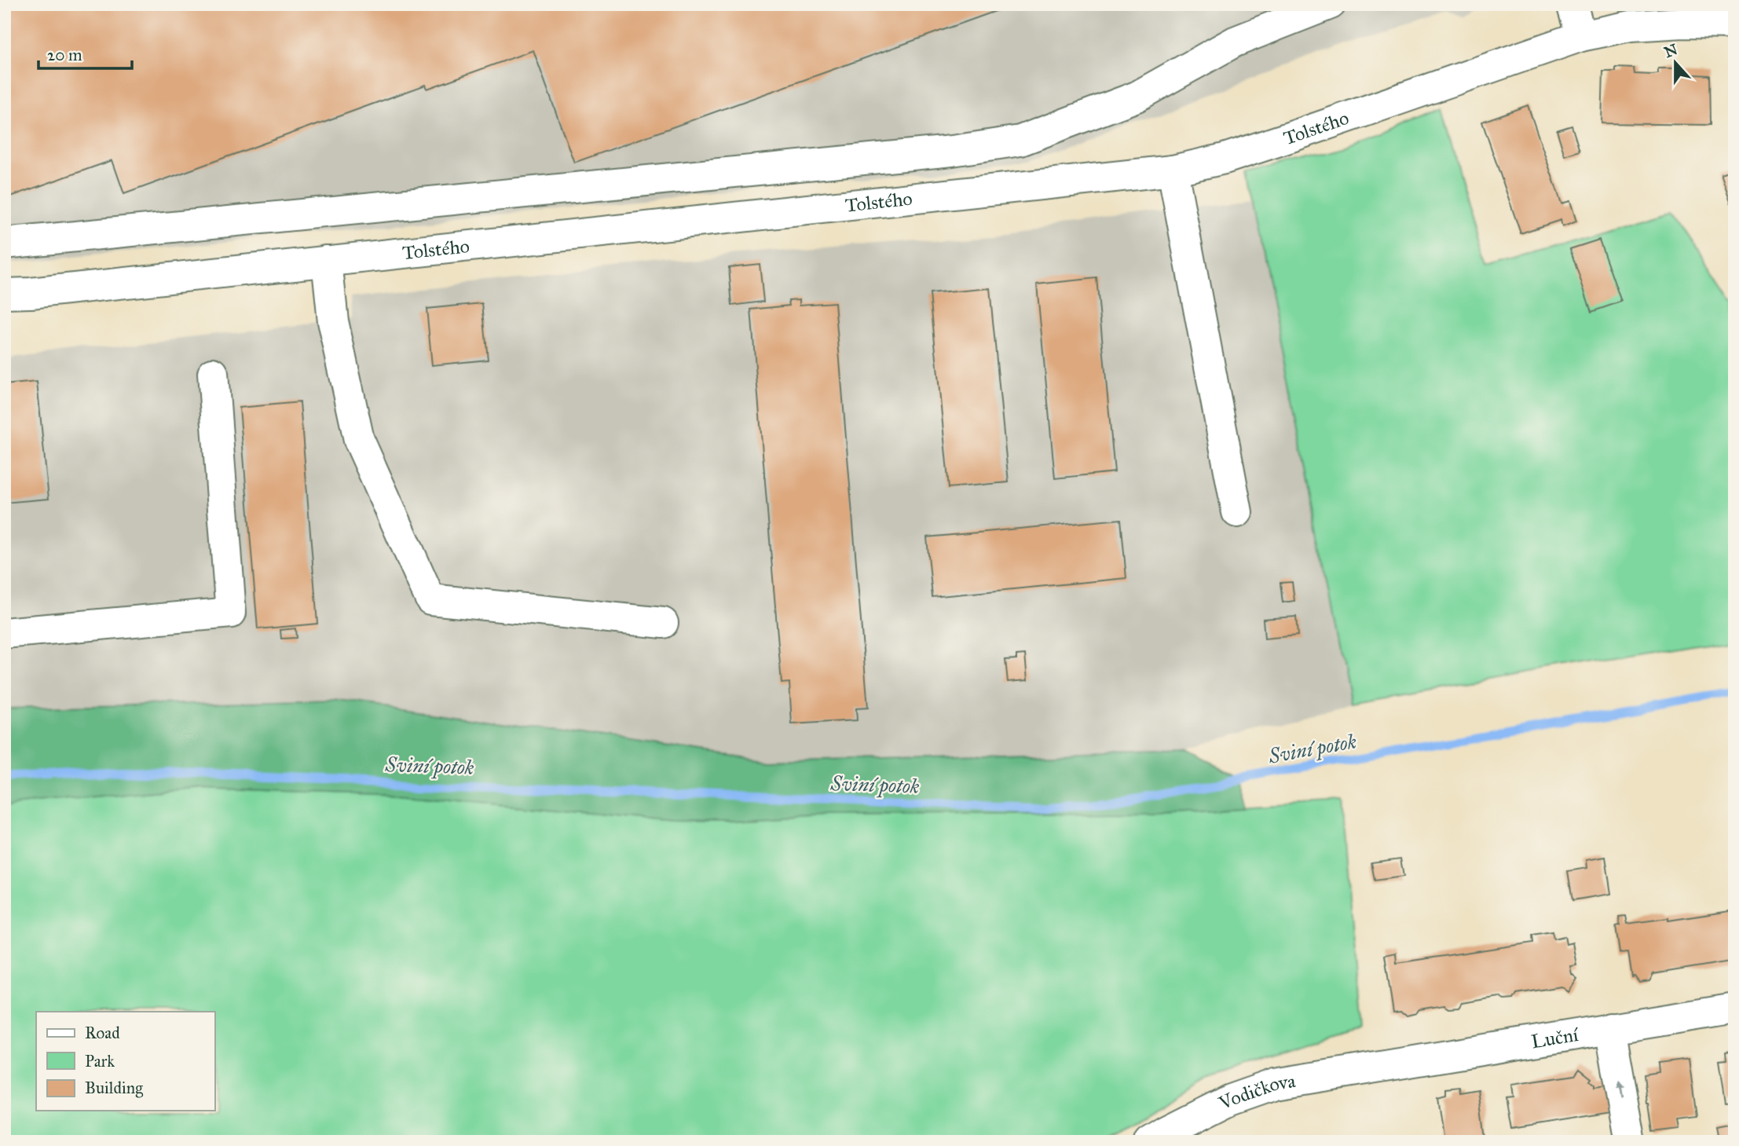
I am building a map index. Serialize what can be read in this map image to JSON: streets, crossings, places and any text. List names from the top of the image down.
{
  "streets": {
    "street": ["Tolstého", "Luční", "Vodičkova"]
  },
  "crossings": [
    ["Luční", "Vodičkova"]
  ],
  "water": ["Sviní potok"],
  "legend": ["Road", "Park", "Building"],
  "scale_bar": "20 m",
  "north": "top"
}
